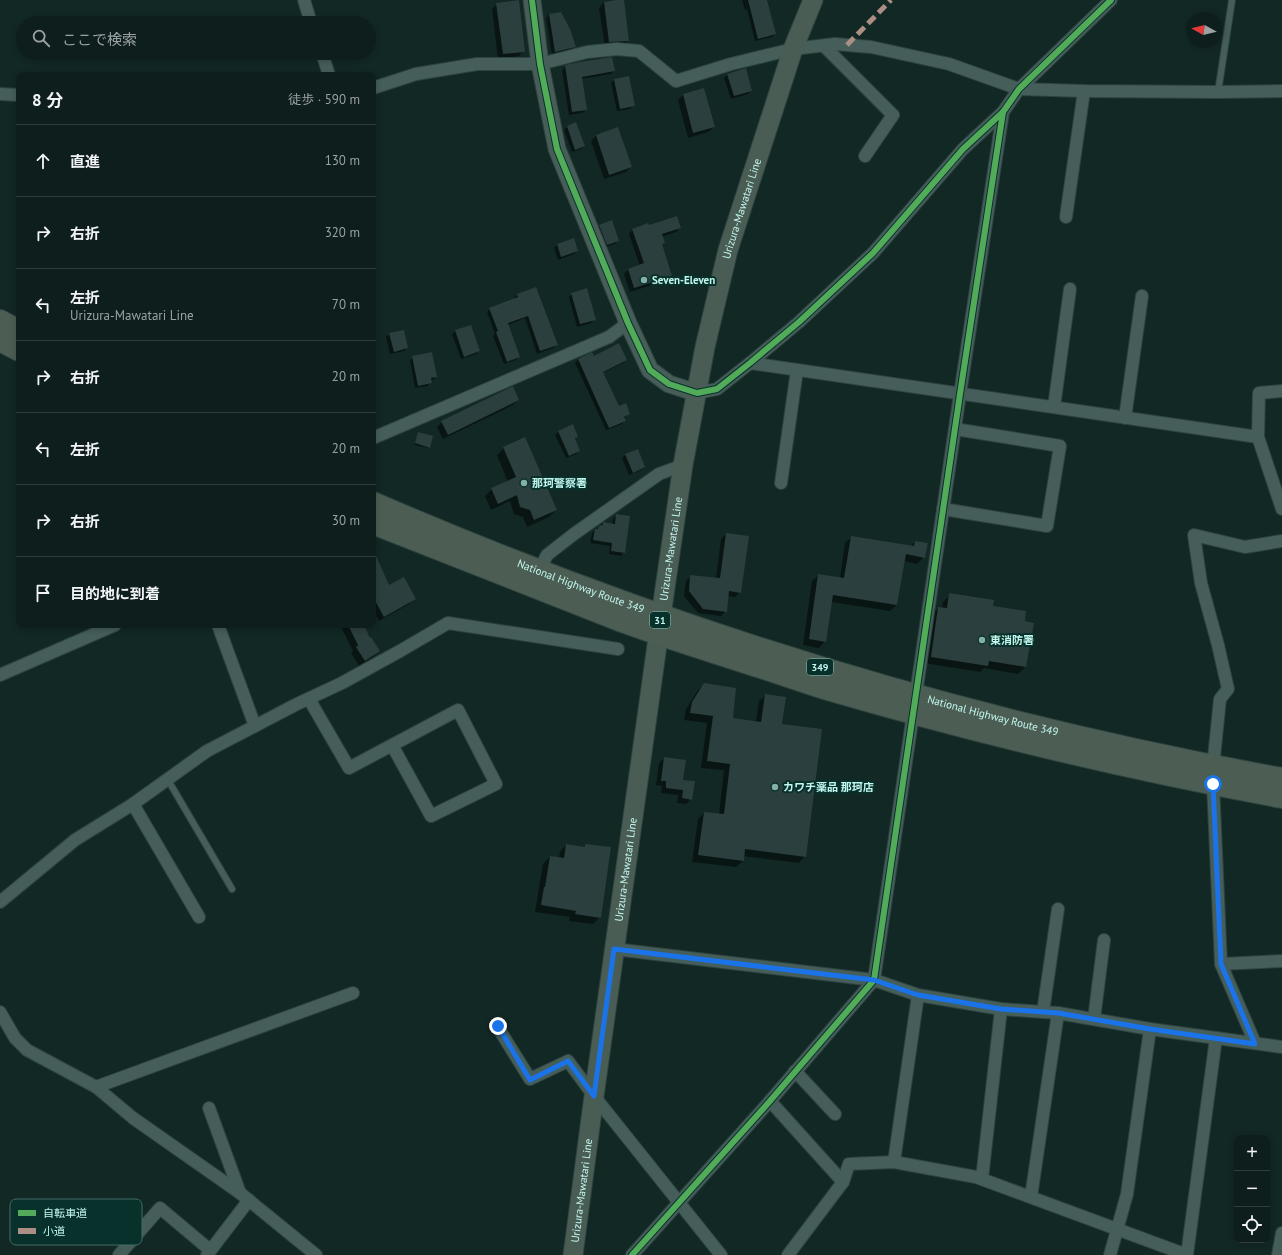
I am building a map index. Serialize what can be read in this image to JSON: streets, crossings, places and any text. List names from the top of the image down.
{
  "streets": {
    "highway": ["National Highway Route 349", "349"],
    "main road": ["Urizura-Mawatari Line", "31"]
  },
  "crossings": [
    ["Urizura-Mawatari Line", "National Highway Route 349"]
  ],
  "places": [
    "Seven-Eleven",
    "那珂警察署",
    "東消防署",
    "カワチ薬品 那珂店"
  ],
  "legend": ["自転車道", "小道"],
  "north": "left",
  "page": {
    "search": "ここで検索",
    "heading": ["8 分", "徒歩 · 590 m"],
    "list": [
      ["直進", "130 m"],
      ["右折", "320 m"],
      ["左折", "Urizura-Mawatari Line", "70 m"],
      ["右折", "20 m"],
      ["左折", "20 m"],
      ["右折", "30 m"],
      "目的地に到着"
    ],
    "map_buttons": ["+", "−"]
  }
}
